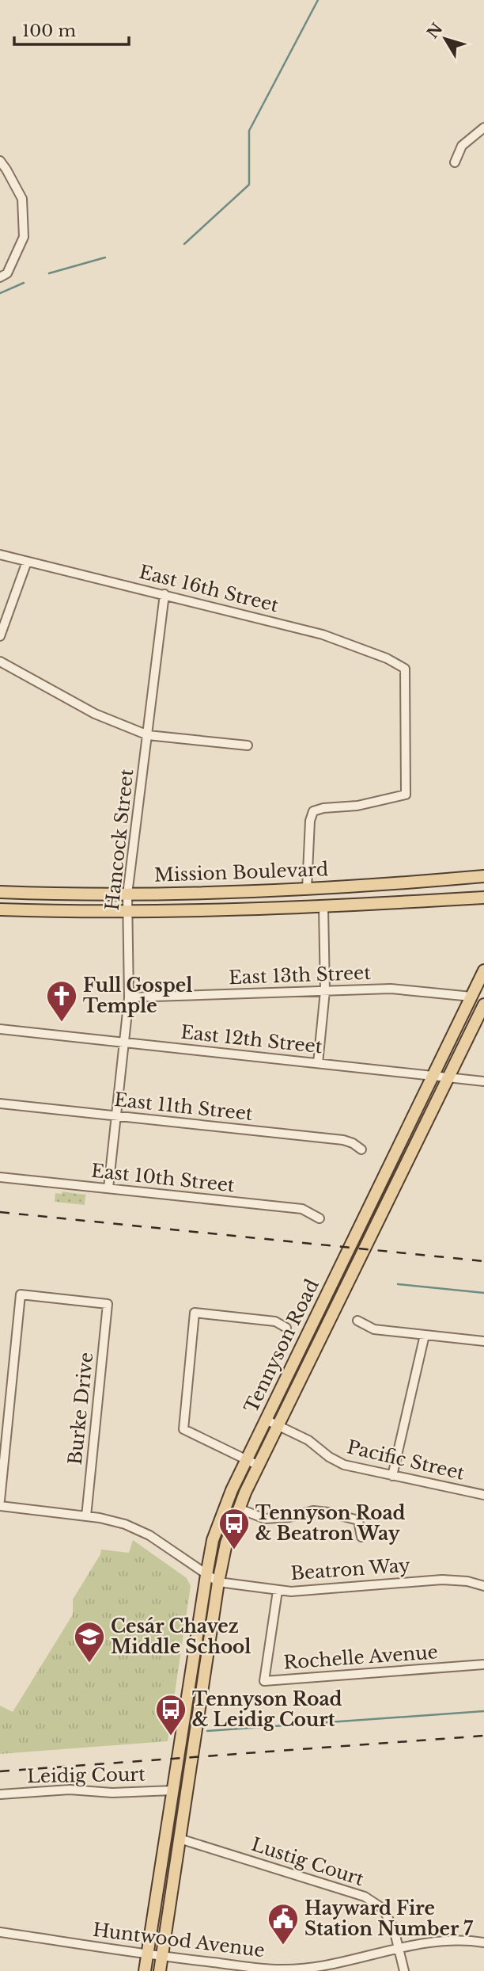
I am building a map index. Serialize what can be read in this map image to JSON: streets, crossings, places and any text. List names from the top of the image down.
{
  "streets": {
    "main road": ["Mission Boulevard", "Tennyson Road"],
    "street": [
      "East 16th Street",
      "Hancock Street",
      "East 13th Street",
      "East 12th Street",
      "East 11th Street",
      "East 10th Street",
      "Burke Drive",
      "Pacific Street",
      "Beatron Way",
      "Rochelle Avenue",
      "Leidig Court",
      "Lustig Court",
      "Huntwood Avenue"
    ]
  },
  "crossings": [
    ["East 16th Street", "Hancock Street"],
    ["East 16th Street", "Mission Boulevard"],
    ["Hancock Street", "Mission Boulevard"],
    ["Hancock Street", "East 13th Street"],
    ["Hancock Street", "East 12th Street"],
    ["Hancock Street", "East 11th Street"],
    ["Hancock Street", "East 10th Street"],
    ["East 13th Street", "Tennyson Road"],
    ["East 12th Street", "Tennyson Road"],
    ["Tennyson Road", "Pacific Street"],
    ["Tennyson Road", "Beatron Way"],
    ["Tennyson Road", "Leidig Court"],
    ["Tennyson Road", "Lustig Court"],
    ["Tennyson Road", "Huntwood Avenue"],
    ["Beatron Way", "Rochelle Avenue"],
    ["Lustig Court", "Huntwood Avenue"]
  ],
  "places": {
    "church": ["Full Gospel Temple"],
    "bus stop": ["Tennyson Road & Beatron Way", "Tennyson Road & Leidig Court"],
    "school or university": ["Cesár Chavez Middle School"],
    "public building": ["Hayward Fire Station Number 7"]
  },
  "scale_bar": "100 m",
  "north": "top left"
}
